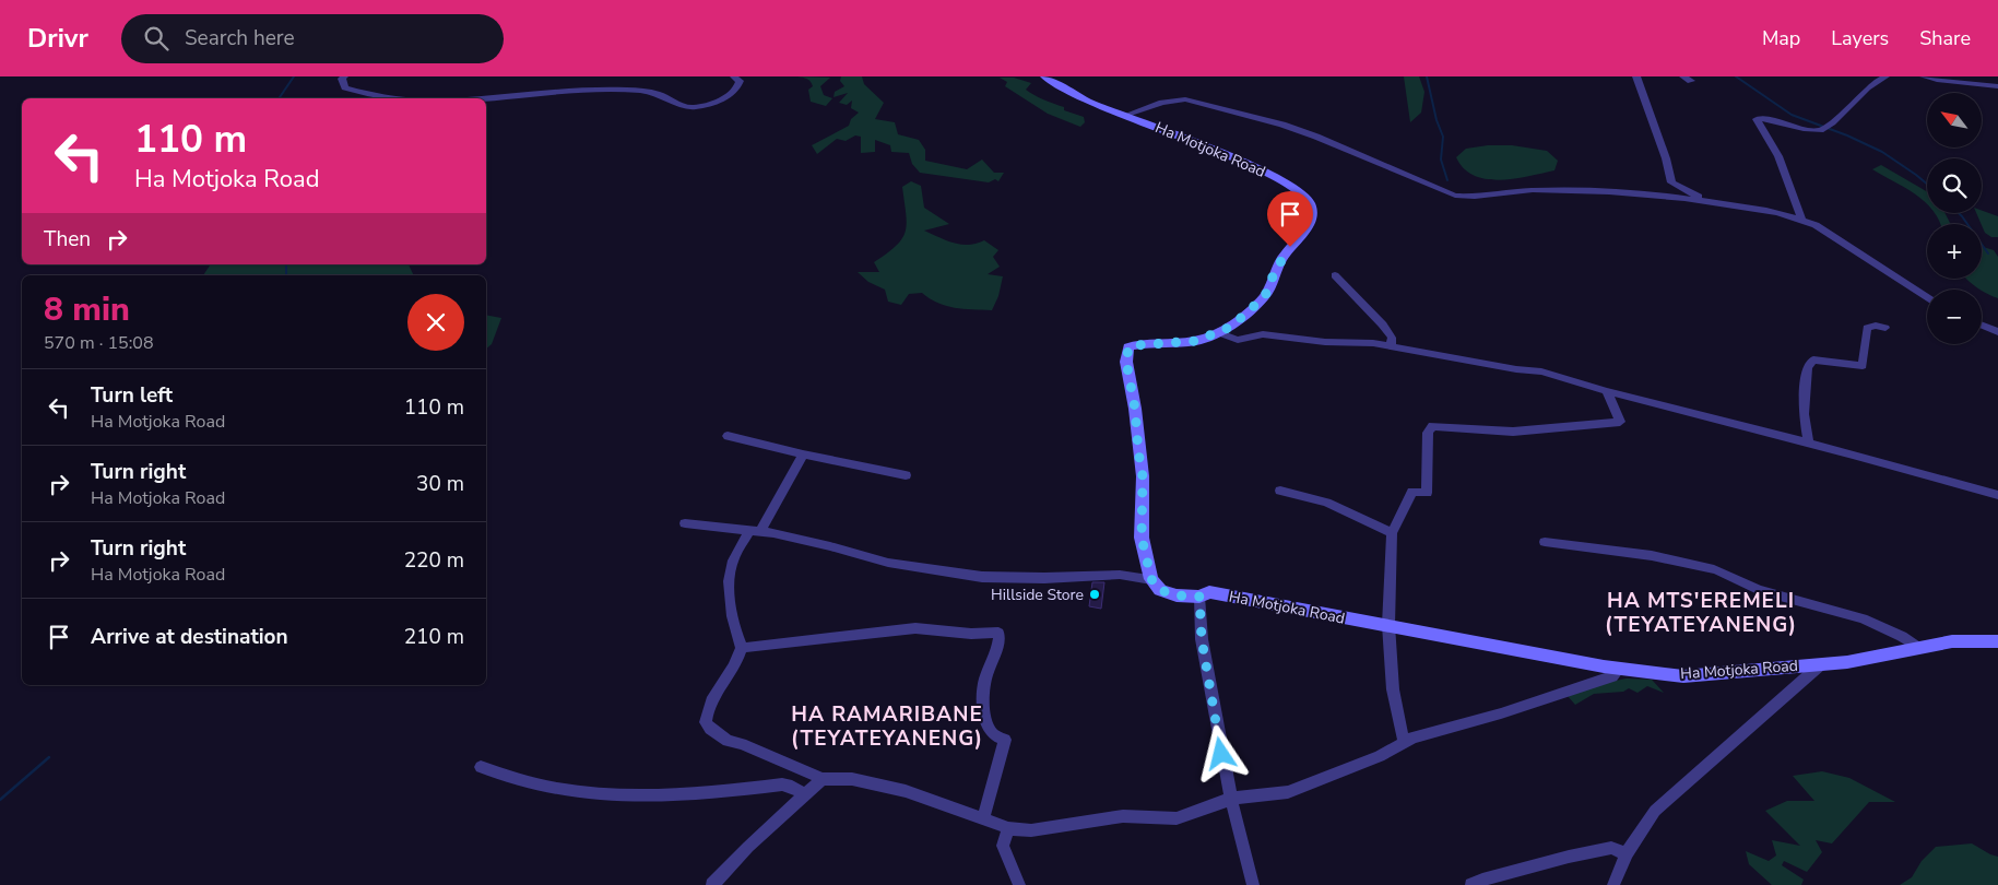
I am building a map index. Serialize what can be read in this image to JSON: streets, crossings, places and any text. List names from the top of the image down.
{
  "streets": {
    "street": ["Ha Motjoka Road"]
  },
  "districts": ["HA MTS'EREMELI (TEYATEYANENG)", "HA RAMARIBANE (TEYATEYANENG)"],
  "places": ["Hillside Store"],
  "north": "top left",
  "page": {
    "header": "Drivr",
    "search": "Search here",
    "nav": ["Map", "Layers", "Share"],
    "map_buttons": ["+", "−"],
    "turn": ["110 m", "Ha Motjoka Road"],
    "then": "Then",
    "heading": ["8 min", "570 m · 15:08"],
    "list": [
      {
        "name": "Turn left",
        "note": "Ha Motjoka Road",
        "value": "110 m"
      },
      {
        "name": "Turn right",
        "note": "Ha Motjoka Road",
        "value": "30 m"
      },
      {
        "name": "Turn right",
        "note": "Ha Motjoka Road",
        "value": "220 m"
      },
      {
        "name": "Arrive at destination",
        "value": "210 m"
      }
    ]
  }
}
